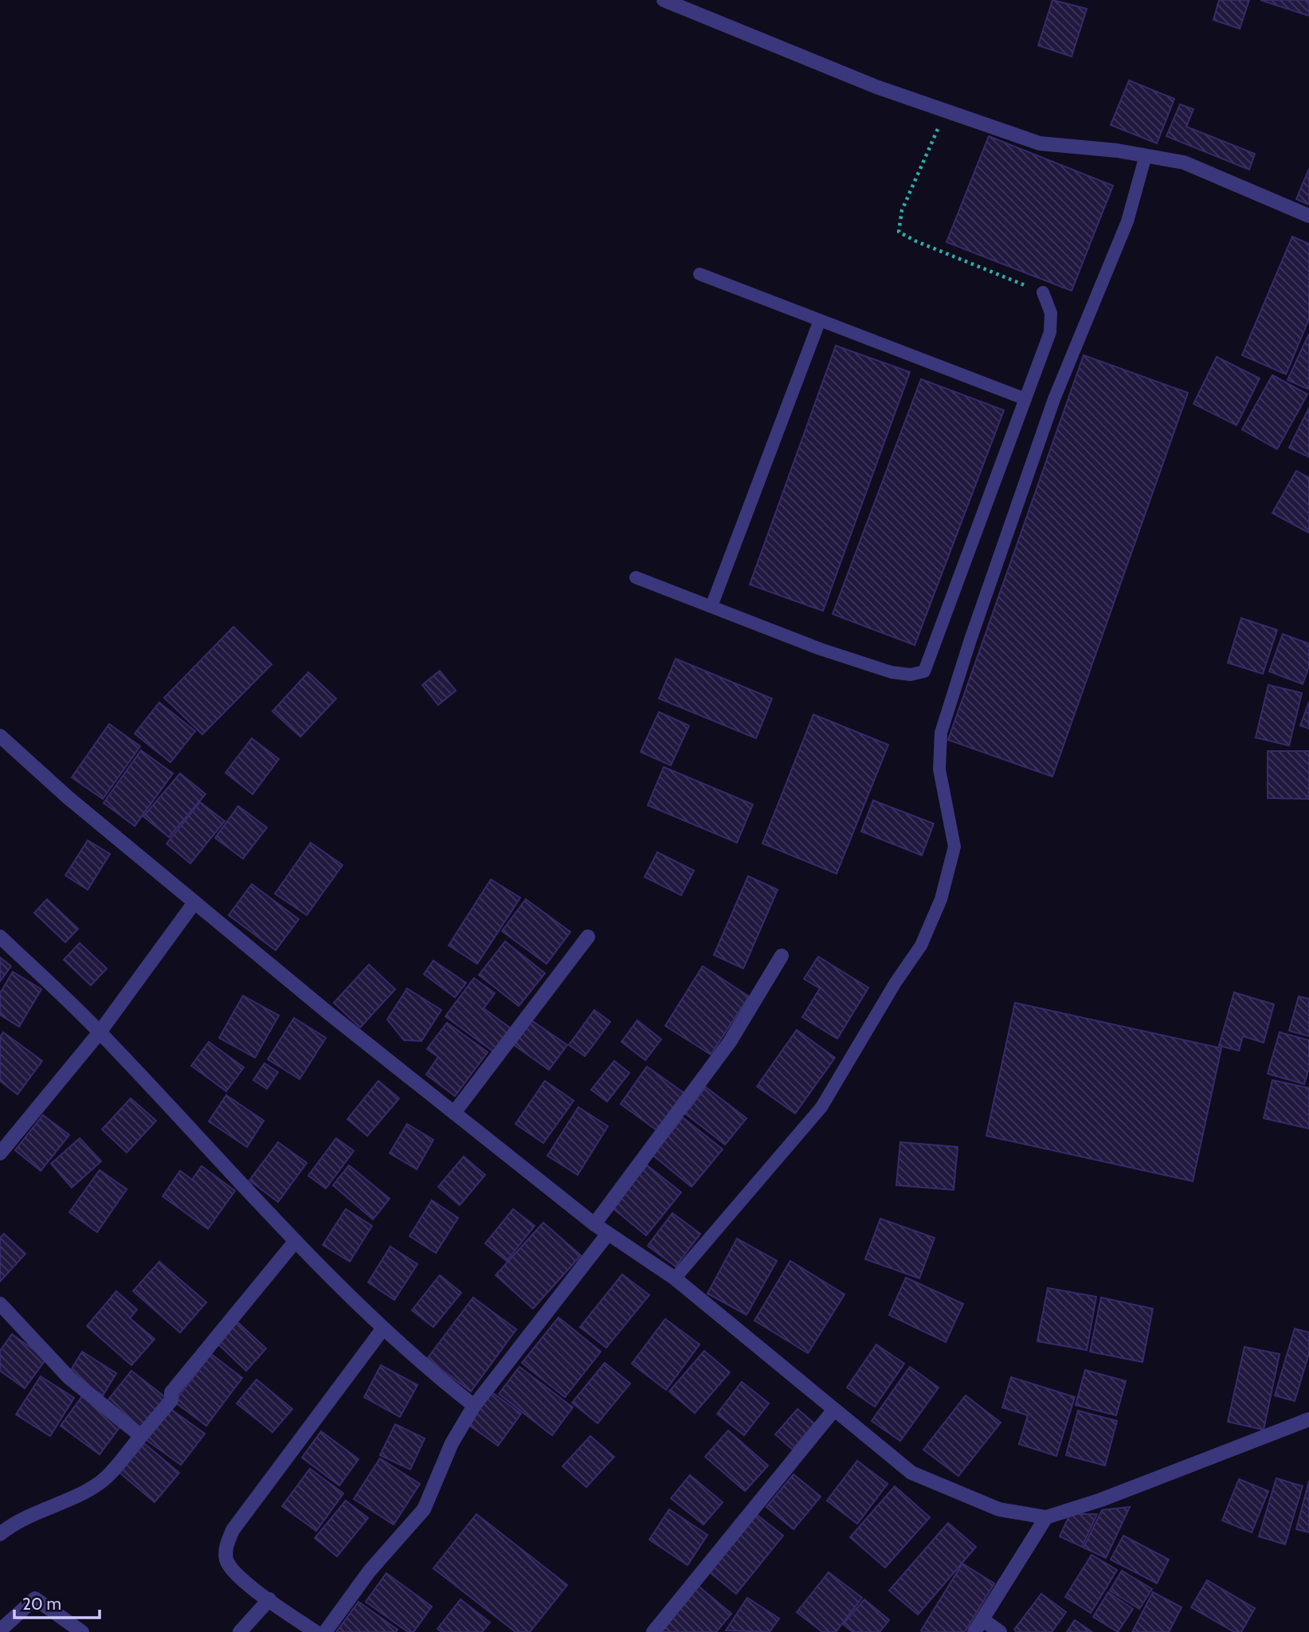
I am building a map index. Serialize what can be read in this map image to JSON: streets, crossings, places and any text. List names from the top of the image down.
{
  "scale_bar": "20 m"
}
